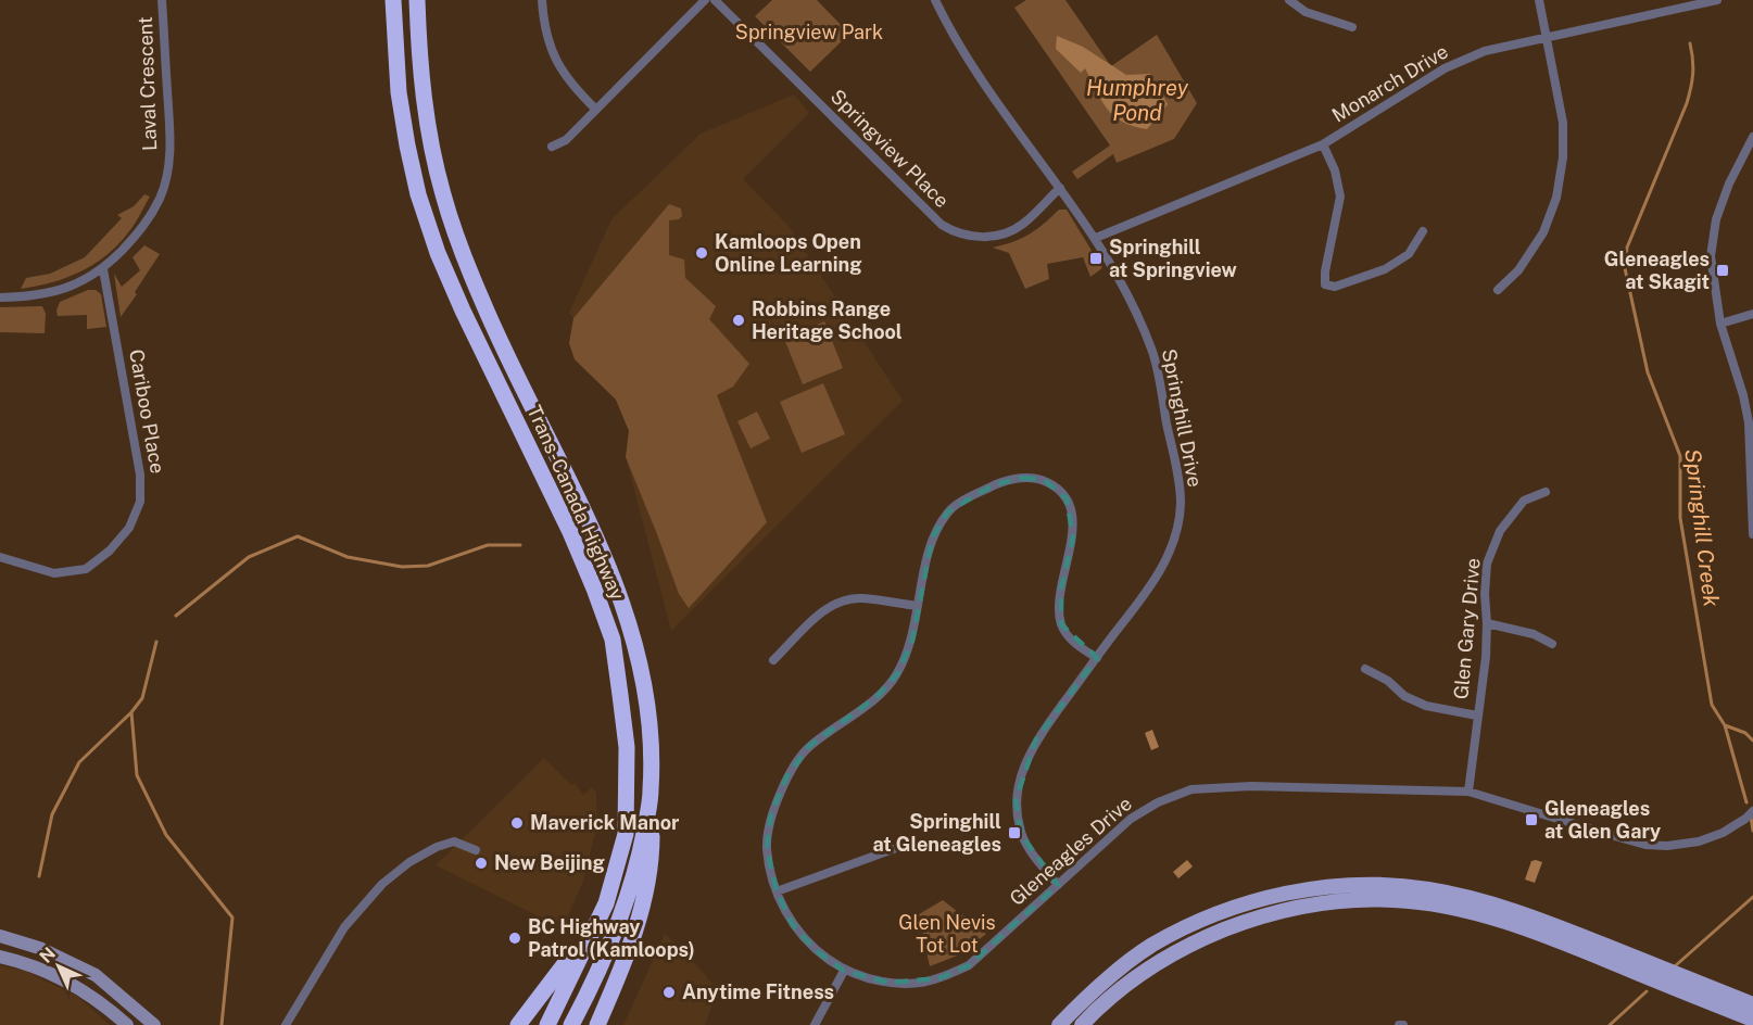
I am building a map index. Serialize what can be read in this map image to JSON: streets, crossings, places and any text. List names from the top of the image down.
{
  "streets": {
    "highway": ["Trans-Canada Highway"],
    "street": [
      "Laval Crescent",
      "Monarch Drive",
      "Springview Place",
      "Cariboo Place",
      "Springhill Drive",
      "Glen Gary Drive",
      "Gleneagles Drive"
    ]
  },
  "crossings": [
    ["Laval Crescent", "Cariboo Place"],
    ["Monarch Drive", "Springhill Drive"],
    ["Springview Place", "Springhill Drive"],
    ["Springhill Drive", "Gleneagles Drive"],
    ["Glen Gary Drive", "Gleneagles Drive"]
  ],
  "water": ["Humphrey Pond", "Springhill Creek"],
  "parks": ["Springview Park", "Glen Nevis Tot Lot"],
  "places": {
    "other": [
      "Kamloops Open Online Learning",
      "Robbins Range Heritage School",
      "Maverick Manor",
      "New Beijing",
      "BC Highway Patrol (Kamloops)",
      "Anytime Fitness"
    ],
    "transit": [
      "Springhill at Springview",
      "Gleneagles at Skagit",
      "Gleneagles at Glen Gary",
      "Springhill at Gleneagles"
    ]
  },
  "north": "top left"
}
